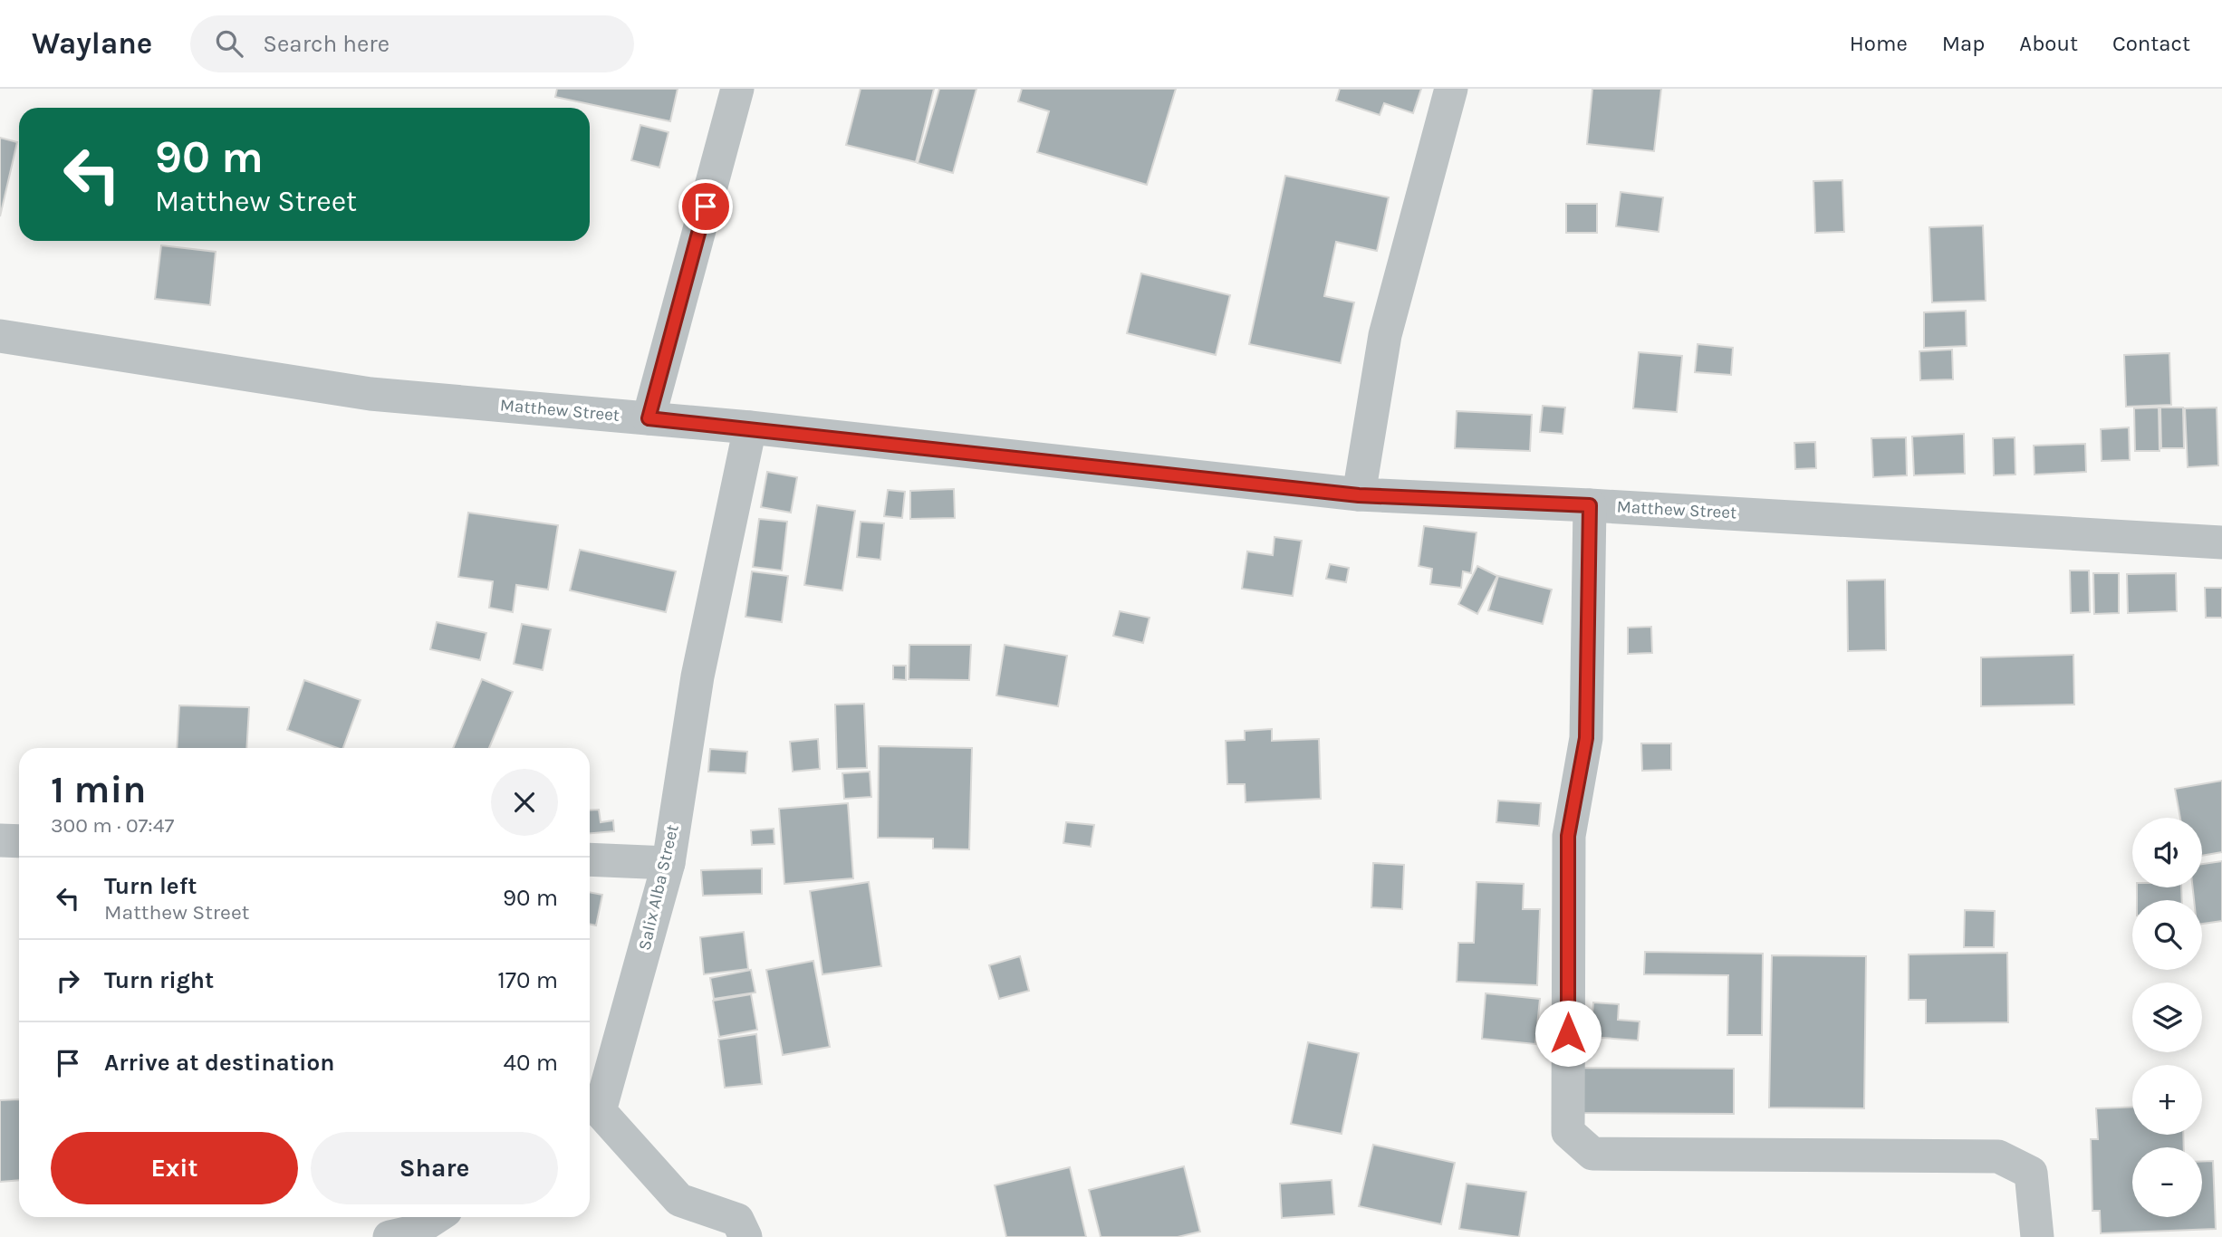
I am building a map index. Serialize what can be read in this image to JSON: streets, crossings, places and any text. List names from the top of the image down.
{
  "streets": {
    "street": ["Matthew Street", "Salix Alba Street"]
  },
  "crossings": [
    ["Matthew Street", "Salix Alba Street"]
  ],
  "page": {
    "header": "Waylane",
    "search": "Search here",
    "nav": [
      "Home",
      "Map",
      "About",
      "Contact"
    ],
    "turn": ["90 m", "Matthew Street"],
    "heading": ["1 min", "300 m · 07:47"],
    "map_buttons": ["+", "−"],
    "list": [
      {
        "name": "Turn left",
        "note": "Matthew Street",
        "value": "90 m"
      },
      {
        "name": "Turn right",
        "value": "170 m"
      },
      {
        "name": "Arrive at destination",
        "value": "40 m"
      }
    ],
    "buttons": ["Exit", "Share"]
  }
}
